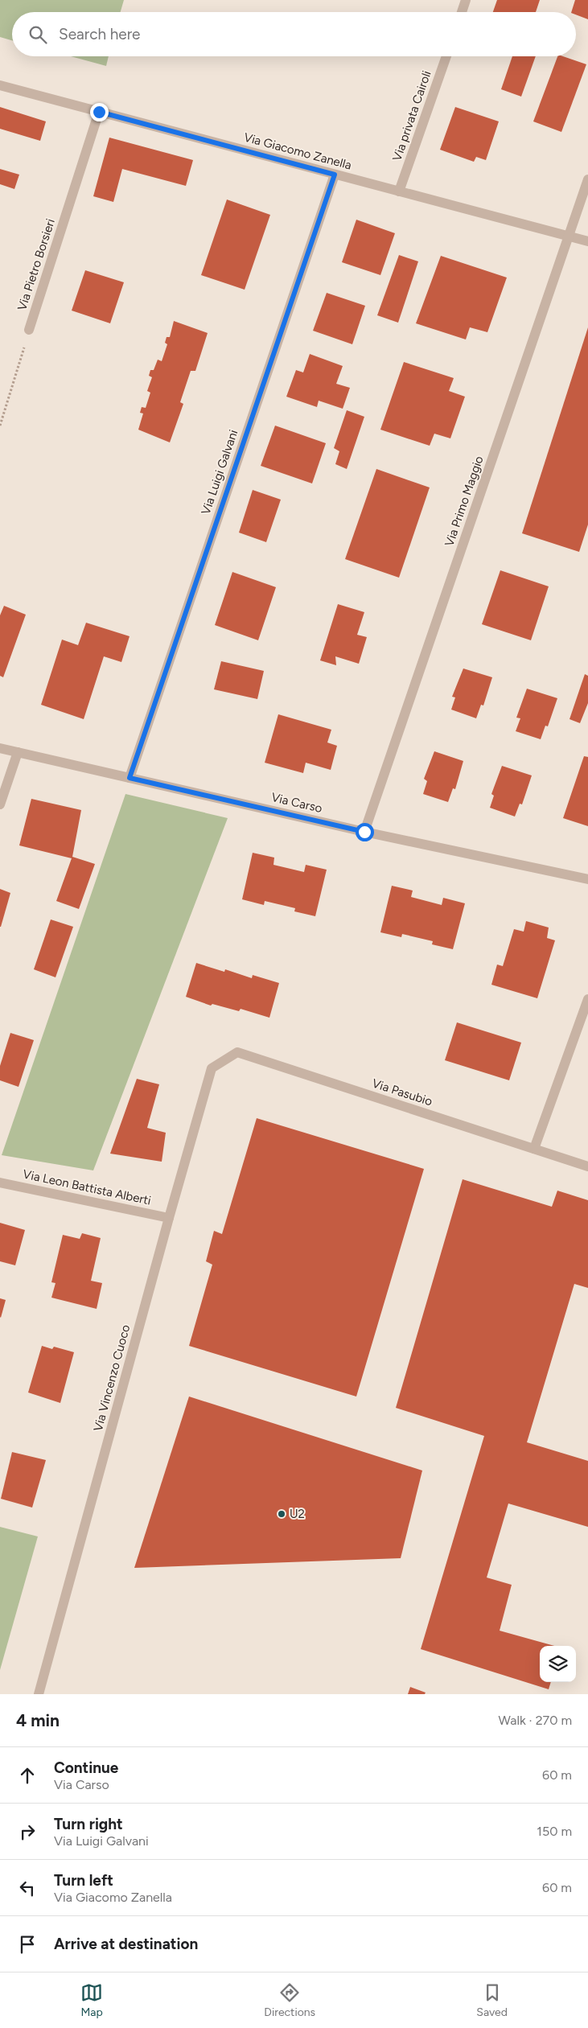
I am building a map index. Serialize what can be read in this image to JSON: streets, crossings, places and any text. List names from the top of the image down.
{
  "streets": {
    "street": [
      "Via privata Cairoli",
      "Via Giacomo Zanella",
      "Via Pietro Borsieri",
      "Via Luigi Galvani",
      "Via Primo Maggio",
      "Via Carso",
      "Via Pasubio",
      "Via Leon Battista Alberti",
      "Via Vincenzo Cuoco"
    ]
  },
  "crossings": [
    ["Via privata Cairoli", "Via Giacomo Zanella"],
    ["Via Giacomo Zanella", "Via Pietro Borsieri"],
    ["Via Giacomo Zanella", "Via Luigi Galvani"],
    ["Via Giacomo Zanella", "Via Primo Maggio"],
    ["Via Luigi Galvani", "Via Carso"],
    ["Via Primo Maggio", "Via Carso"],
    ["Via Pasubio", "Via Vincenzo Cuoco"],
    ["Via Leon Battista Alberti", "Via Vincenzo Cuoco"]
  ],
  "places": ["U2"],
  "page": {
    "search": "Search here",
    "heading": ["4 min", "Walk · 270 m"],
    "list": [
      ["Continue", "Via Carso", "60 m"],
      ["Turn right", "Via Luigi Galvani", "150 m"],
      ["Turn left", "Via Giacomo Zanella", "60 m"],
      "Arrive at destination"
    ],
    "nav": ["Map", "Directions", "Saved"]
  }
}
